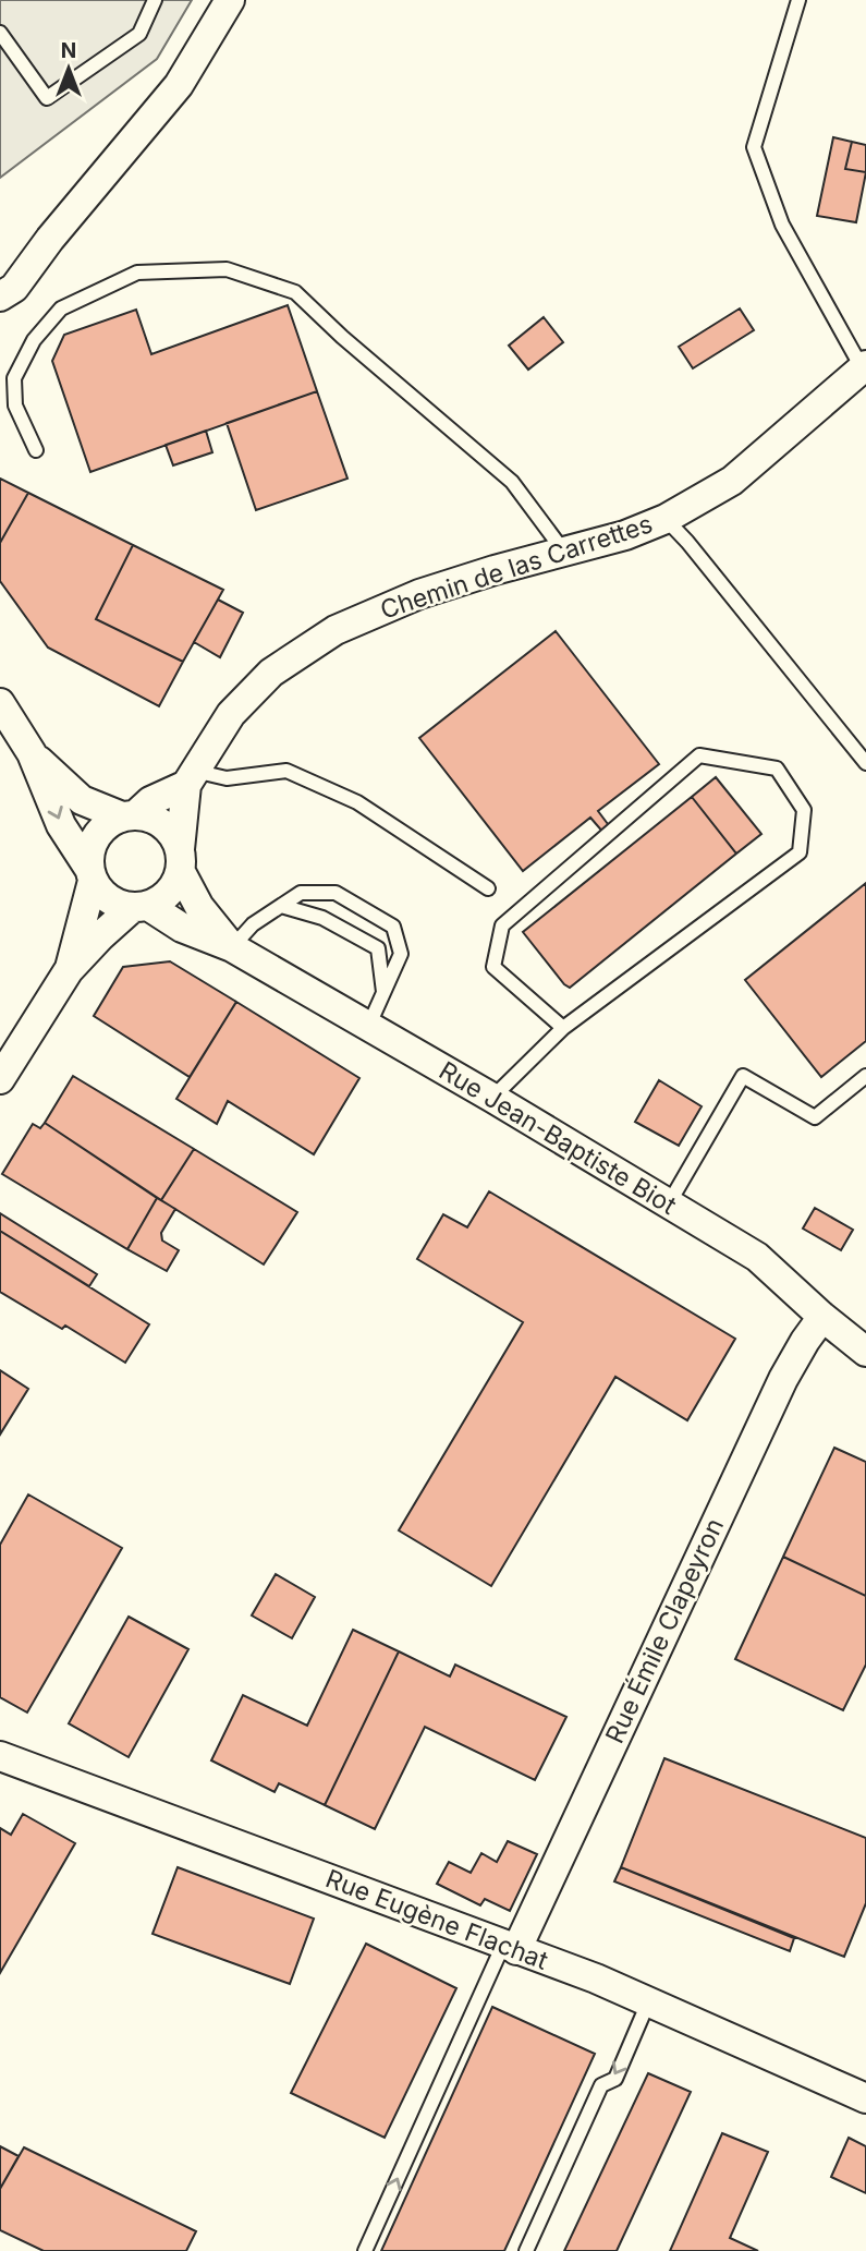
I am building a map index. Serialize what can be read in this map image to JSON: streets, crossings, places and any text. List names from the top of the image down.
{
  "streets": {
    "street": [
      "Chemin de las Carrettes",
      "Rue Jean-Baptiste Biot",
      "Rue Émile Clapeyron",
      "Rue Eugène Flachat"
    ]
  },
  "crossings": [
    ["Chemin de las Carrettes", "Rue Jean-Baptiste Biot"],
    ["Rue Jean-Baptiste Biot", "Rue Émile Clapeyron"],
    ["Rue Émile Clapeyron", "Rue Eugène Flachat"]
  ],
  "north": "top"
}
